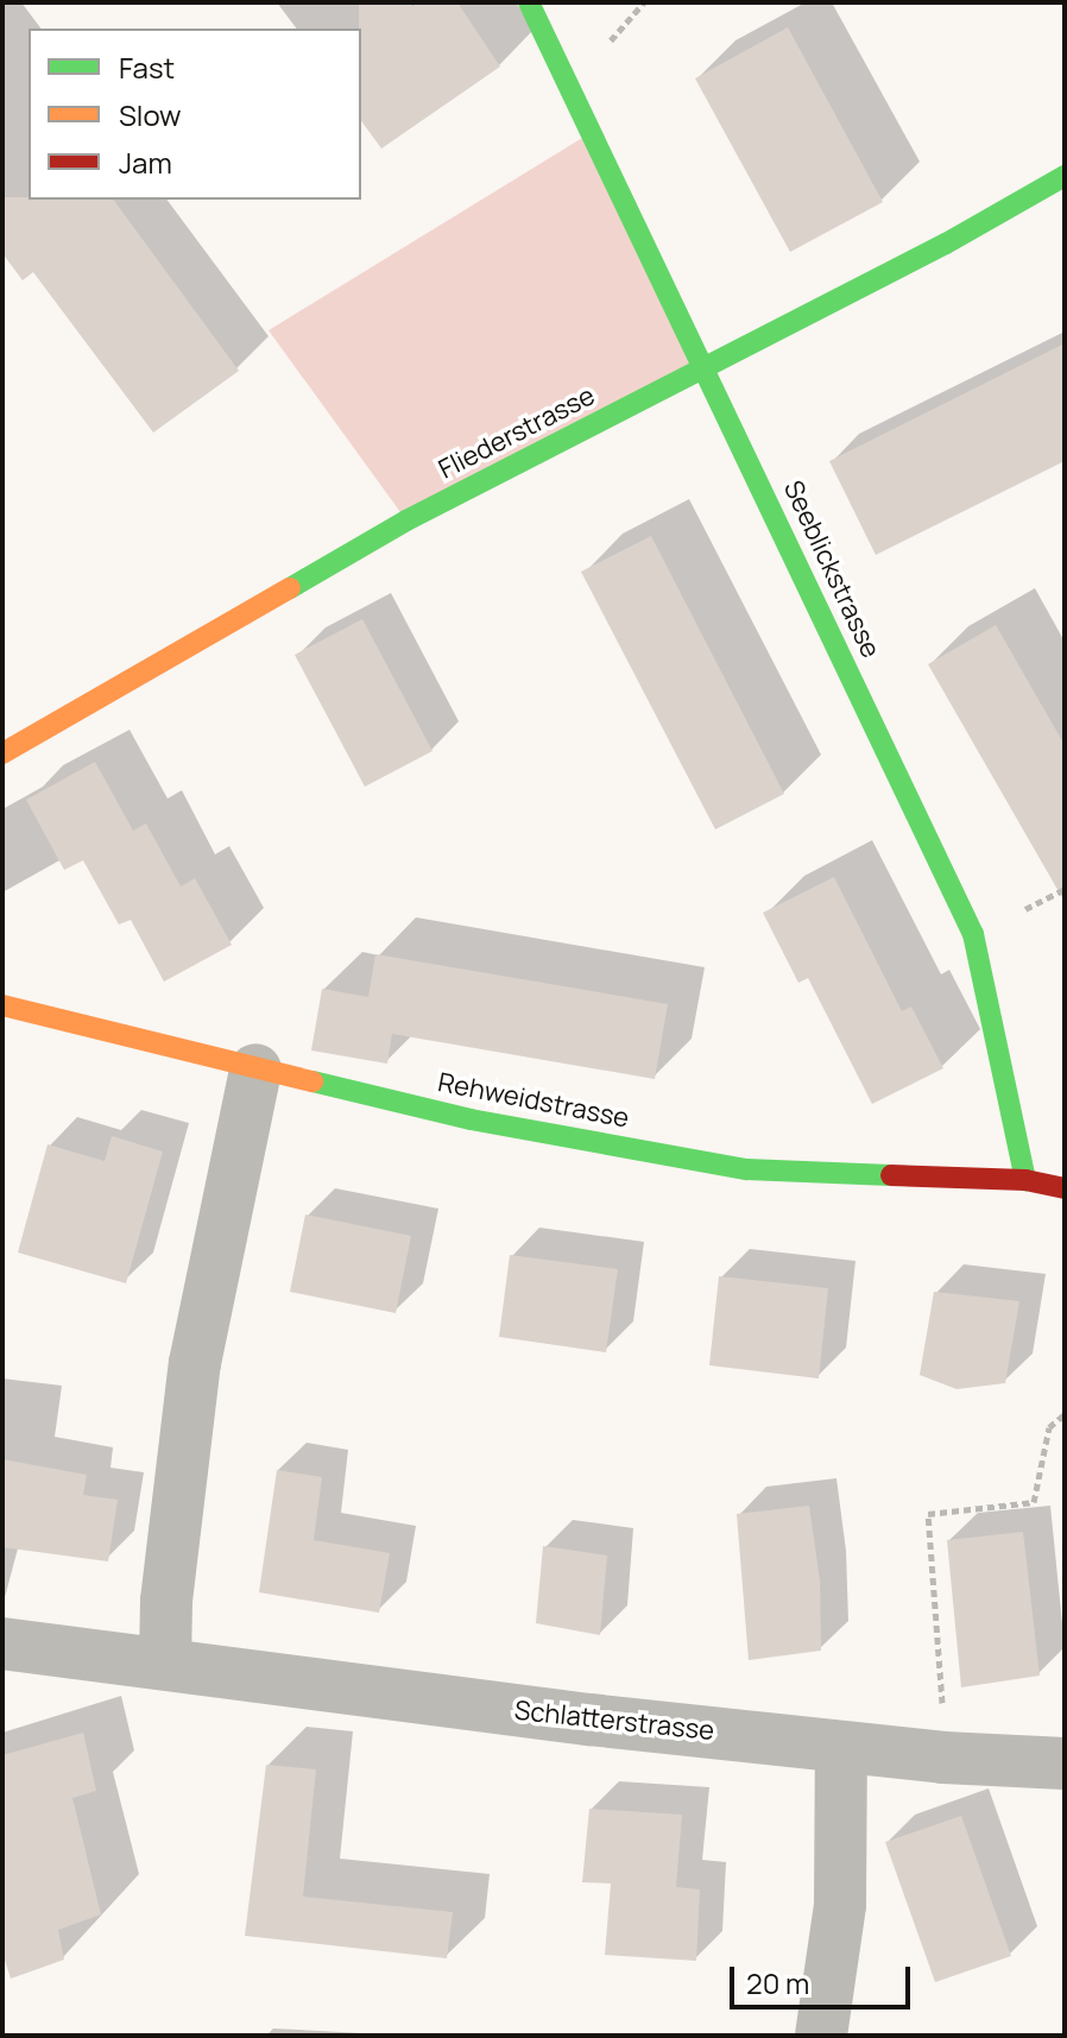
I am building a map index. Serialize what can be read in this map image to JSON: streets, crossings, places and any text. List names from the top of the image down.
{
  "streets": {
    "street": [
      "Fliederstrasse",
      "Seeblickstrasse",
      "Rehweidstrasse",
      "Schlatterstrasse"
    ]
  },
  "crossings": [
    ["Fliederstrasse", "Seeblickstrasse"],
    ["Seeblickstrasse", "Rehweidstrasse"]
  ],
  "legend": ["Fast", "Slow", "Jam"],
  "scale_bar": "20 m"
}
